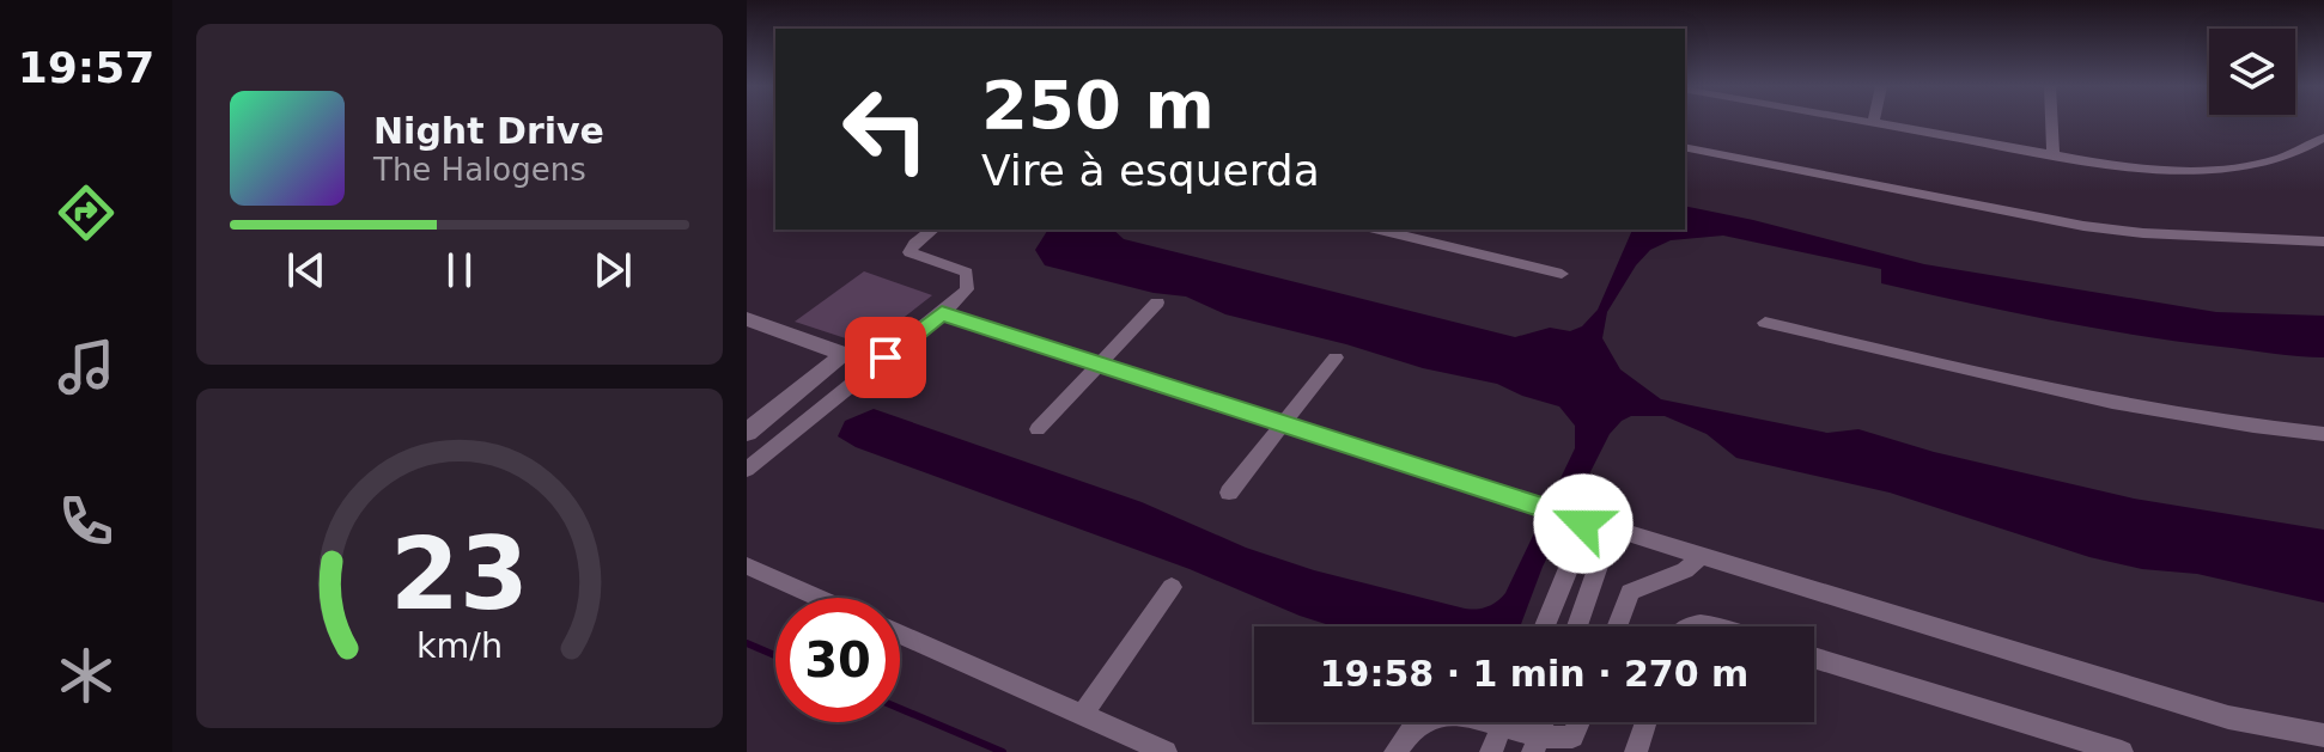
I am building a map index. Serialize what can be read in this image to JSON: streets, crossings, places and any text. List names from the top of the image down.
{
  "page": {
    "tabs": "19:57",
    "turn": ["250 m", "Vire à esquerda"],
    "song": ["Night Drive", "The Halogens"],
    "limit": "30",
    "trip": "19:58 · 1 min · 270 m",
    "gauge": ["23", "km/h"]
  }
}
